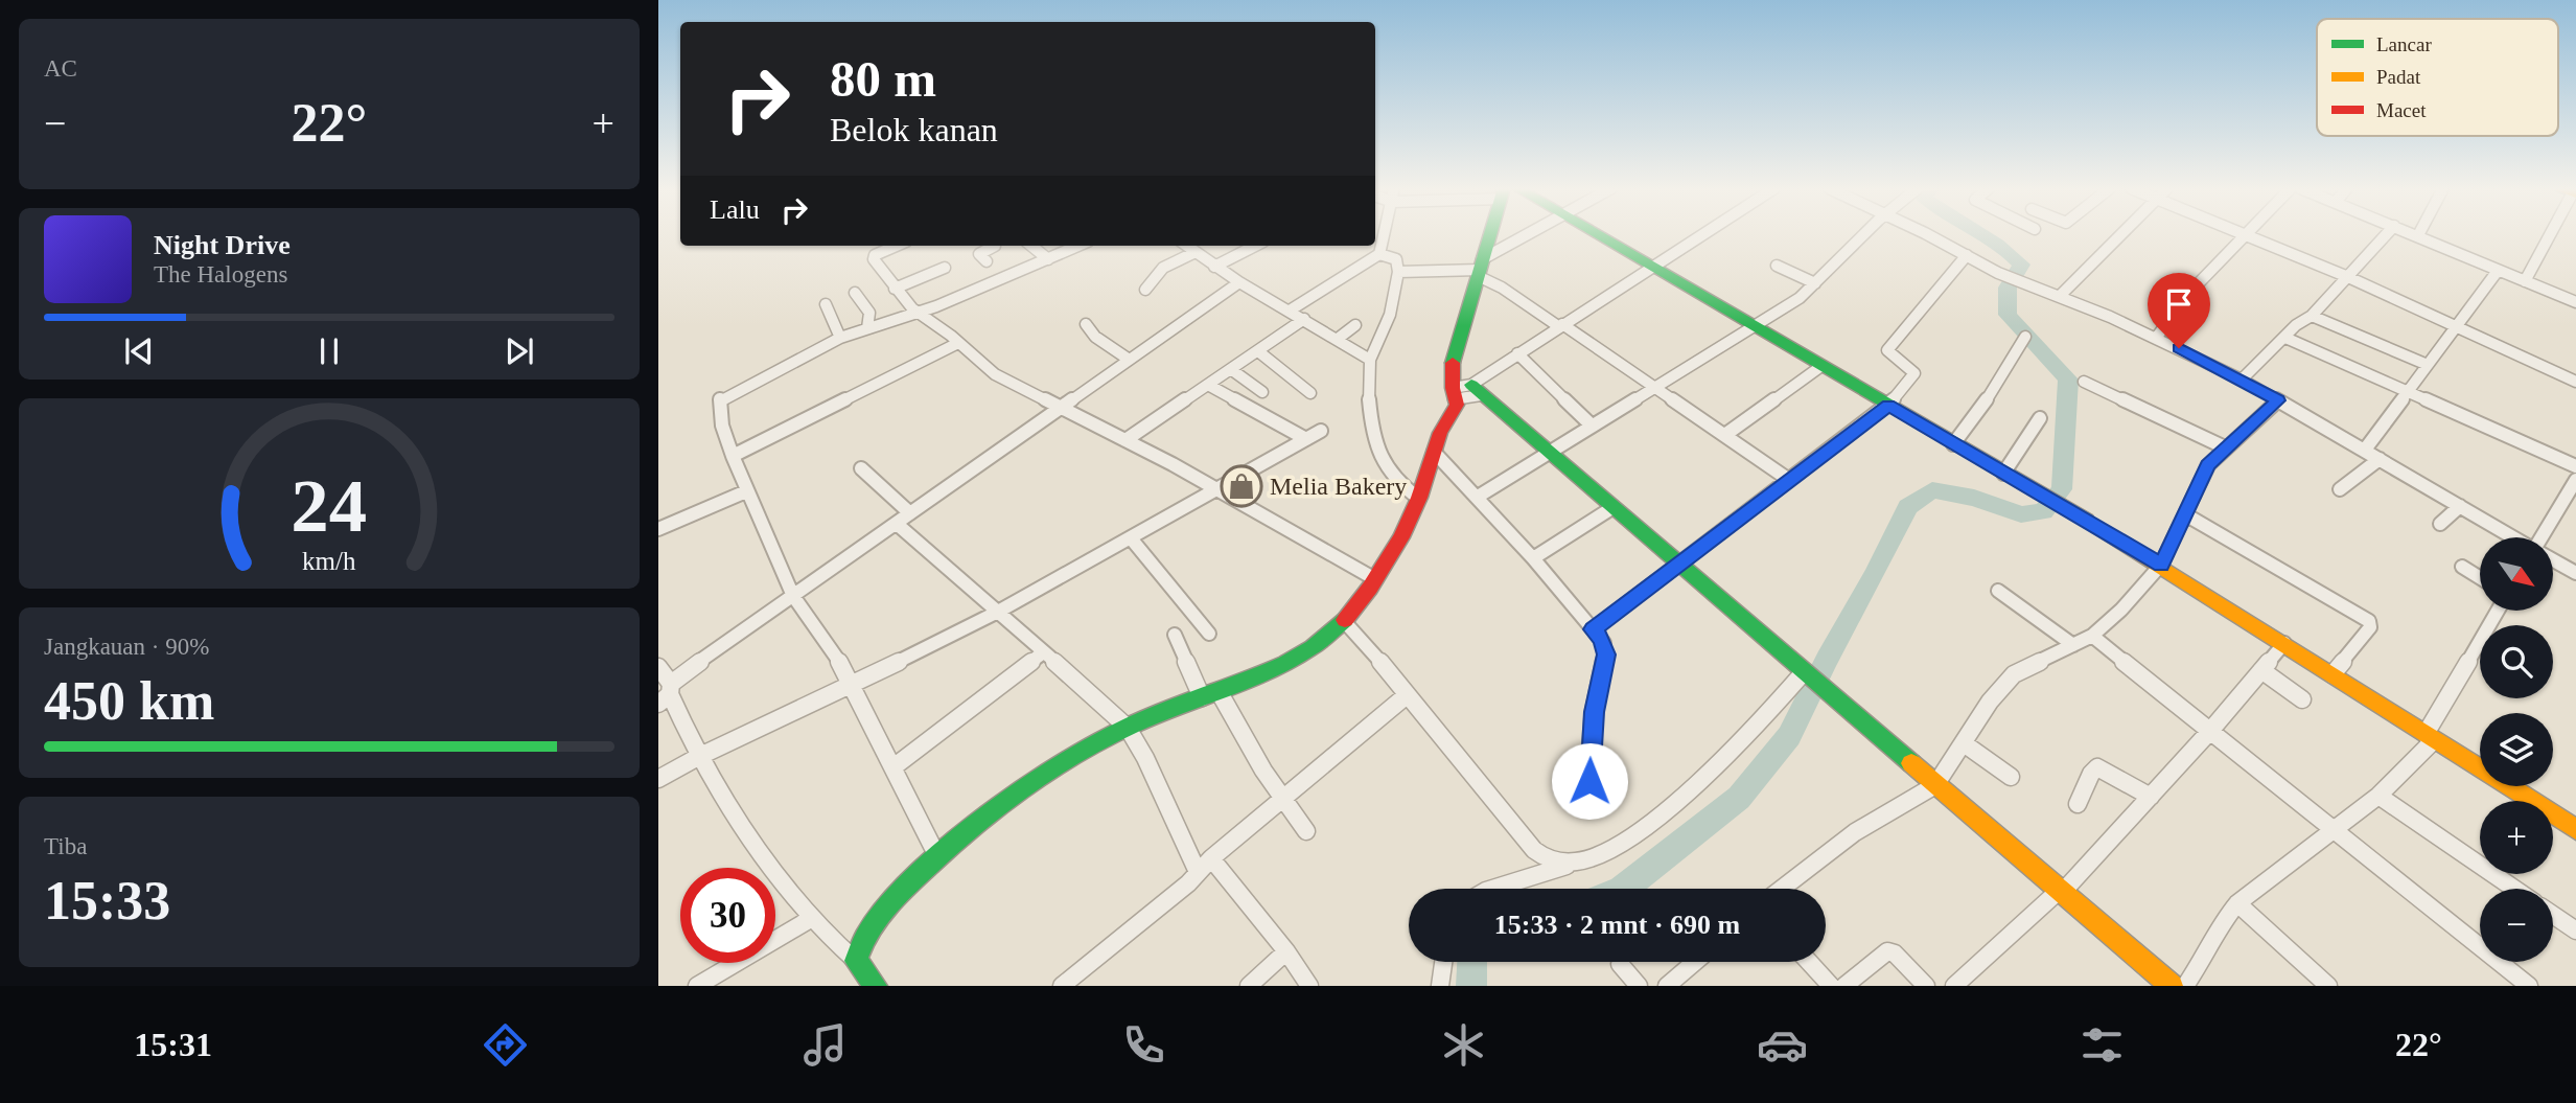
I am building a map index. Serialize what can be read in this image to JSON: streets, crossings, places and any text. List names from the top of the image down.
{
  "places": {
    "shop": ["Melia Bakery"]
  },
  "legend": ["Lancar", "Padat", "Macet"],
  "north": "bottom right",
  "page": {
    "tile": [
      "AC",
      ["Jangkauan · 90%", "450 km"],
      ["Tiba", "15:33"]
    ],
    "turn": ["80 m", "Belok kanan"],
    "heat": ["−", "22°", "+"],
    "then": "Lalu",
    "song": ["Night Drive", "The Halogens"],
    "map_buttons": ["+", "−"],
    "limit": "30",
    "trip": "15:33 · 2 mnt · 690 m",
    "tabs": ["15:31", "22°"],
    "gauge": ["24", "km/h"]
  }
}
